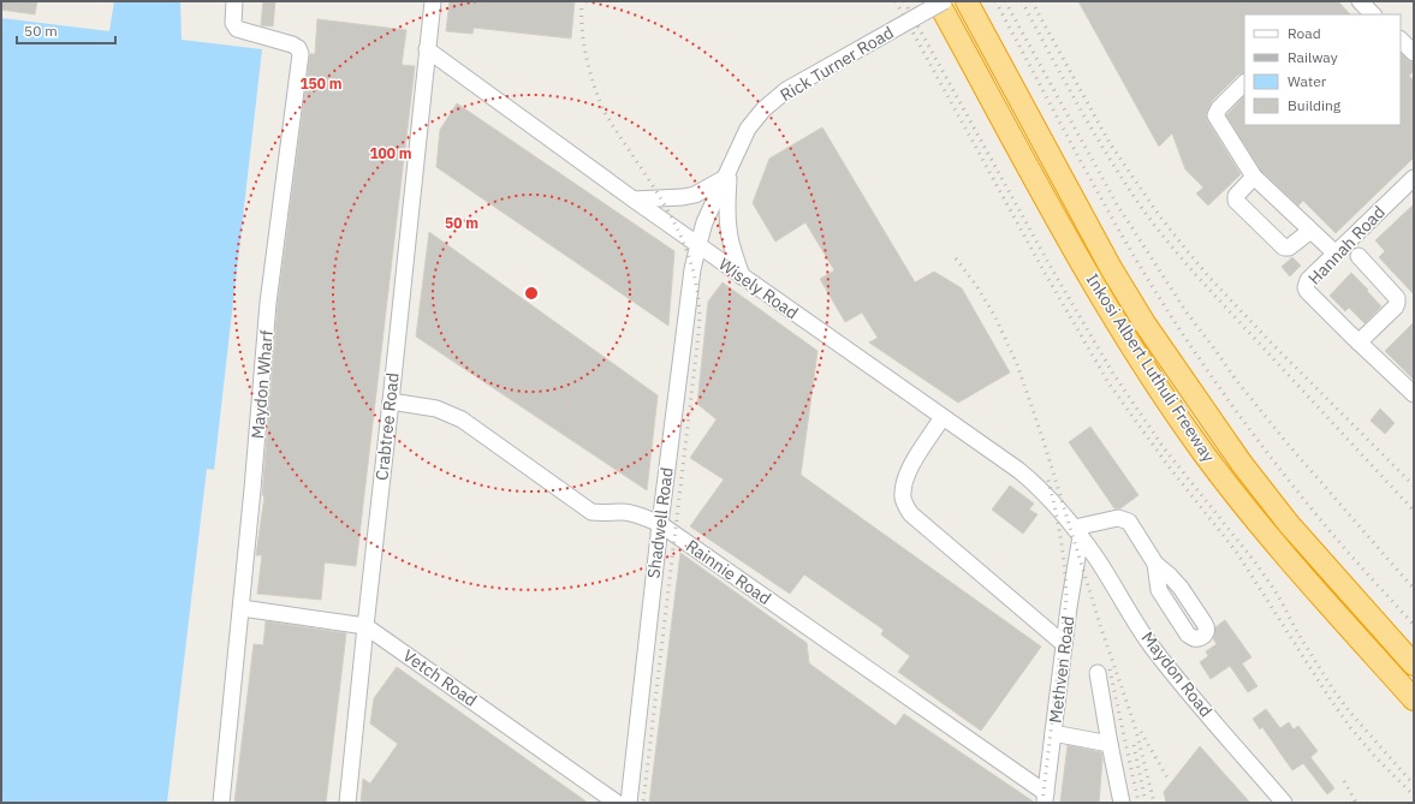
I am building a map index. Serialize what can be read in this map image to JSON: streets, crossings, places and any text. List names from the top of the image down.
{
  "streets": {
    "highway": ["Inkosi Albert Luthuli Freeway"],
    "street": [
      "Rick Turner Road",
      "Hannah Road",
      "Wisely Road",
      "Maydon Wharf",
      "Crabtree Road",
      "Shadwell Road",
      "Rainnie Road",
      "Methven Road",
      "Maydon Road",
      "Vetch Road"
    ]
  },
  "crossings": [
    ["Rick Turner Road", "Wisely Road"],
    ["Rick Turner Road", "Shadwell Road"],
    ["Wisely Road", "Crabtree Road"],
    ["Wisely Road", "Shadwell Road"],
    ["Wisely Road", "Methven Road"],
    ["Wisely Road", "Maydon Road"],
    ["Maydon Wharf", "Vetch Road"],
    ["Crabtree Road", "Rainnie Road"],
    ["Crabtree Road", "Vetch Road"],
    ["Shadwell Road", "Rainnie Road"],
    ["Rainnie Road", "Methven Road"],
    ["Methven Road", "Maydon Road"]
  ],
  "legend": [
    "Road",
    "Railway",
    "Water",
    "Building"
  ],
  "scale_bar": "50 m",
  "rings": ["150 m", "100 m", "50 m"]
}
